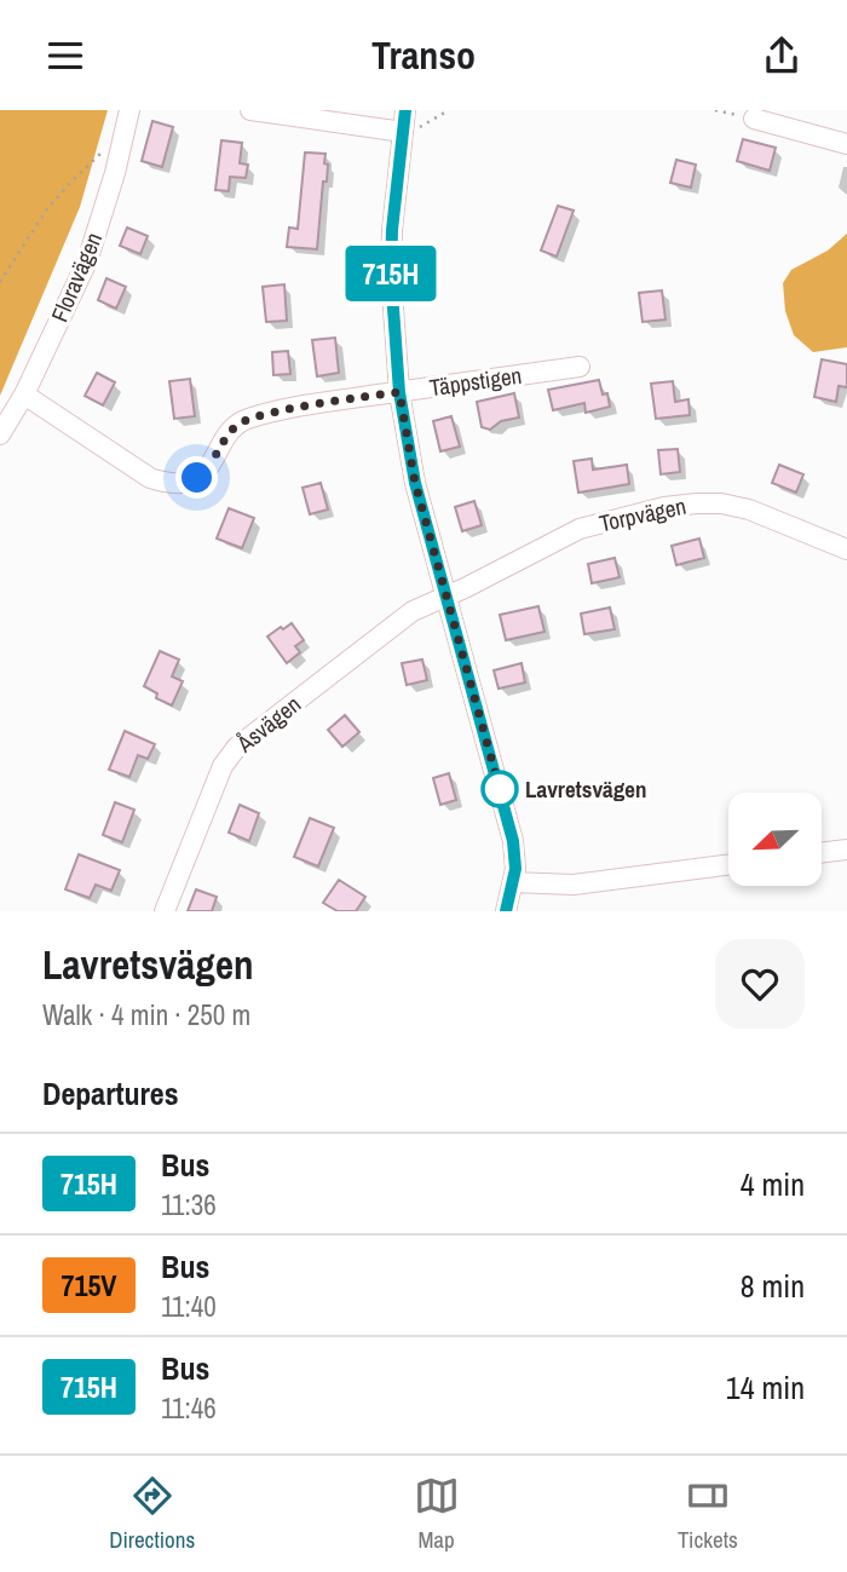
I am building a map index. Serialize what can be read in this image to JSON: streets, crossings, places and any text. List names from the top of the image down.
{
  "streets": {
    "street": [
      "Floravägen",
      "Täppstigen",
      "Torpvägen",
      "Åsvägen"
    ]
  },
  "crossings": [
    ["Floravägen", "Täppstigen"],
    ["Torpvägen", "Åsvägen"]
  ],
  "places": ["Lavretsvägen"],
  "lines": ["bus line 715H"],
  "north": "bottom left",
  "page": {
    "header": "Transo",
    "on_map": "715H",
    "heading": [
      ["Lavretsvägen", "Walk · 4 min · 250 m"],
      "Departures"
    ],
    "list": [
      {
        "mark": "715H",
        "name": "Bus",
        "note": "11:36",
        "value": "4 min"
      },
      {
        "mark": "715V",
        "name": "Bus",
        "note": "11:40",
        "value": "8 min"
      },
      {
        "mark": "715H",
        "name": "Bus",
        "note": "11:46",
        "value": "14 min"
      }
    ],
    "tabs": ["Directions", "Map", "Tickets"]
  }
}
